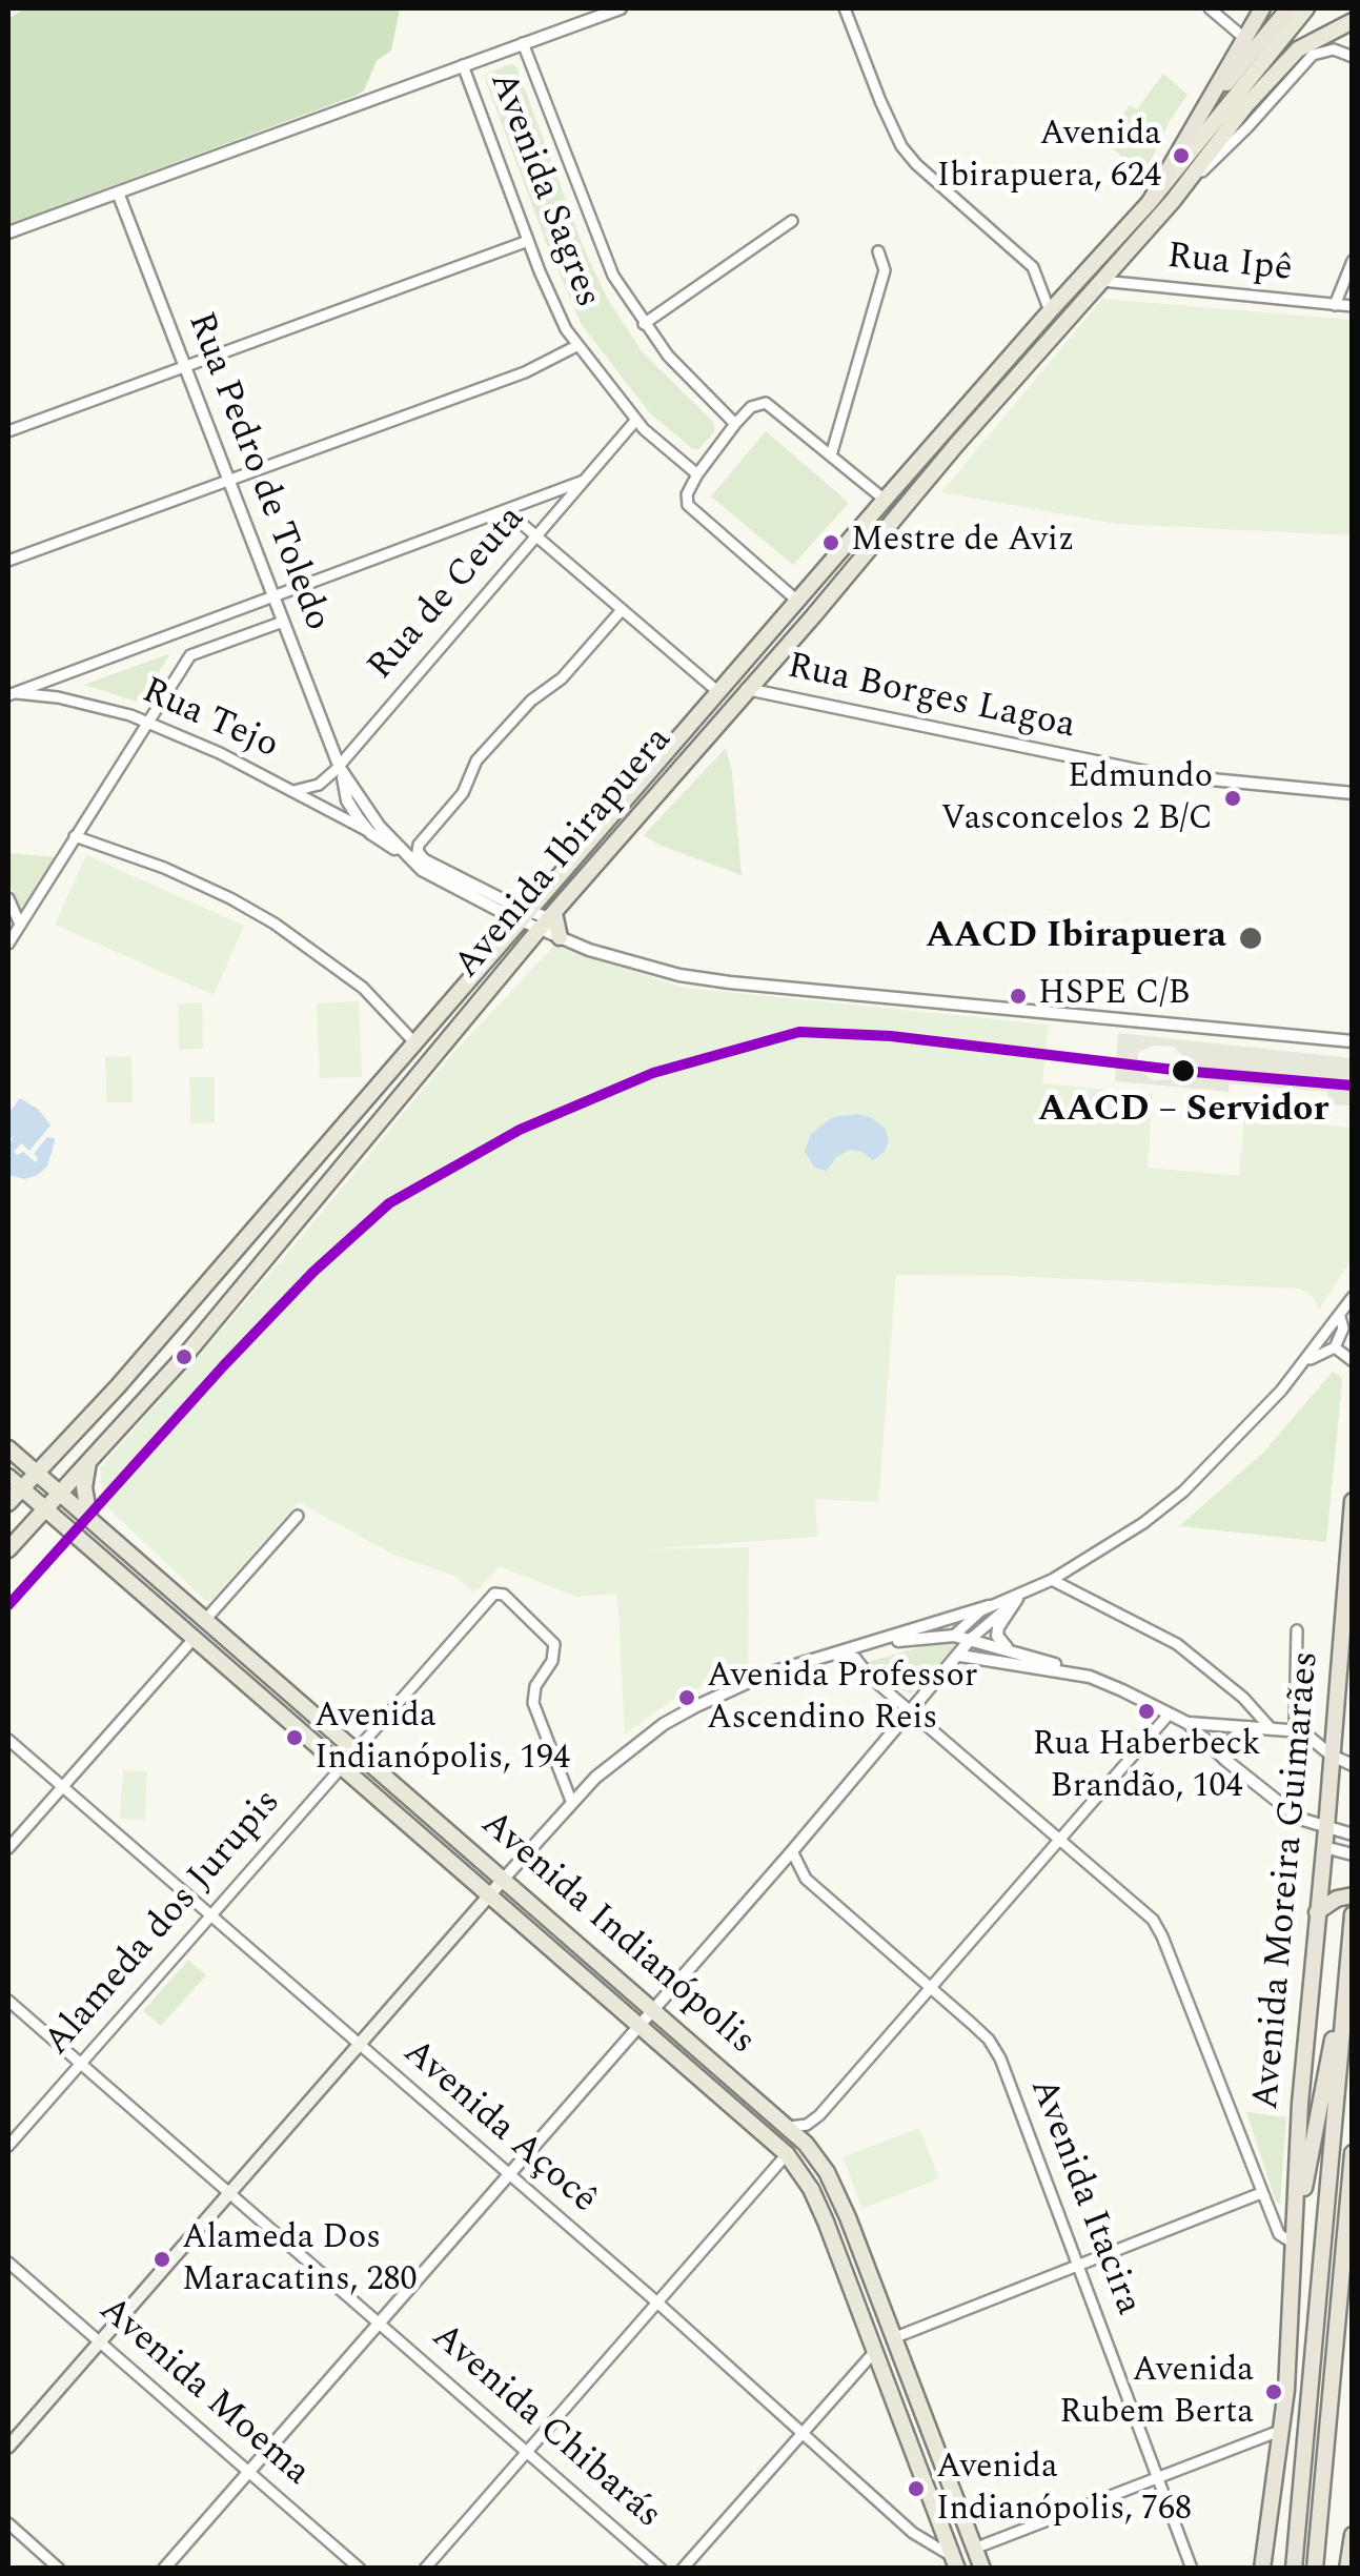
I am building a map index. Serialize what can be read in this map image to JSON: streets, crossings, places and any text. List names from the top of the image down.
{
  "streets": {
    "highway": ["Avenida Moreira Guimarães"],
    "main road": ["Avenida Ibirapuera", "Avenida Indianópolis"],
    "street": [
      "Avenida Sagres",
      "Rua Ipê",
      "Rua Pedro de Toledo",
      "Rua de Ceuta",
      "Rua Borges Lagoa",
      "Rua Tejo",
      "Alameda dos Jurupis",
      "Avenida Açocê",
      "Avenida Itacira",
      "Avenida Moema",
      "Avenida Chibarás"
    ]
  },
  "crossings": [
    ["Avenida Sagres", "Rua de Ceuta"],
    ["Rua Ipê", "Avenida Ibirapuera"],
    ["Rua Pedro de Toledo", "Rua de Ceuta"],
    ["Rua Pedro de Toledo", "Rua Tejo"],
    ["Rua Pedro de Toledo", "Avenida Ibirapuera"],
    ["Rua de Ceuta", "Rua Tejo"],
    ["Rua Borges Lagoa", "Avenida Ibirapuera"],
    ["Avenida Ibirapuera", "Avenida Indianópolis"],
    ["Alameda dos Jurupis", "Avenida Indianópolis"],
    ["Alameda dos Jurupis", "Avenida Açocê"],
    ["Alameda dos Jurupis", "Avenida Chibarás"],
    ["Avenida Indianópolis", "Avenida Açocê"]
  ],
  "places": [
    "Avenida Ibirapuera, 624",
    "Mestre de Aviz",
    "Edmundo Vasconcelos 2 B/C",
    "AACD Ibirapuera",
    "HSPE C/B",
    "AACD – Servidor",
    "Avenida Professor Ascendino Reis",
    "Rua Haberbeck Brandão, 104",
    "Avenida Indianópolis, 194",
    "Alameda Dos Maracatins, 280",
    "Avenida Rubem Berta",
    "Avenida Indianópolis, 768"
  ]
}
